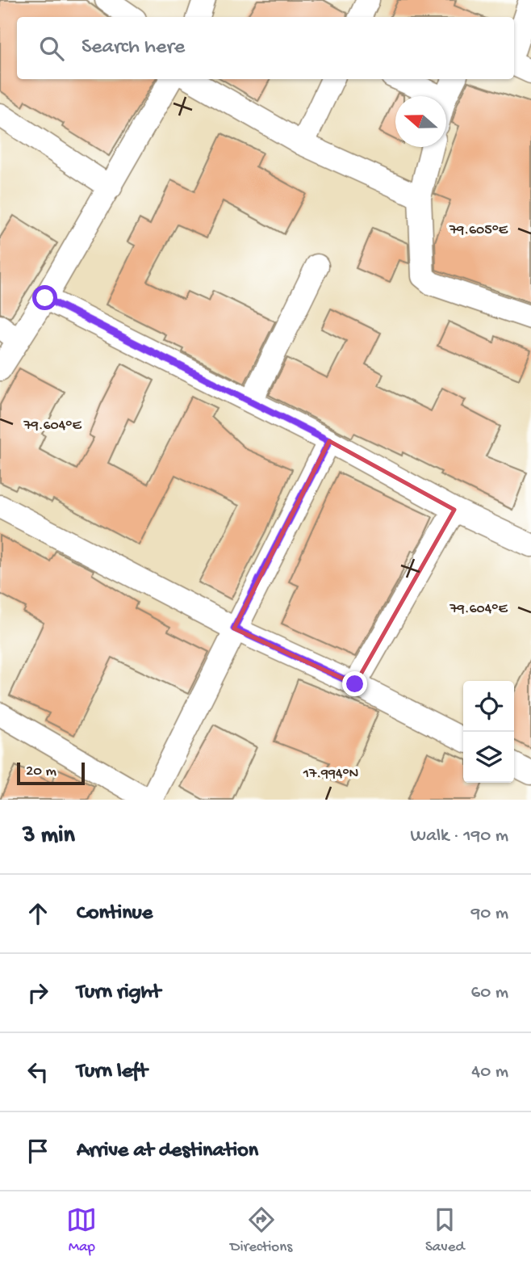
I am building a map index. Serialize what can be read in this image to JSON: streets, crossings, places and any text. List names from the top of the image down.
{
  "scale_bar": "20 m",
  "north": "left",
  "page": {
    "search": "Search here",
    "scale": "20 m",
    "heading": ["3 min", "Walk · 190 m"],
    "list": [
      ["Continue", "90 m"],
      ["Turn right", "60 m"],
      ["Turn left", "40 m"],
      "Arrive at destination"
    ],
    "nav": ["Map", "Directions", "Saved"]
  },
  "coordinates": ["79.605°E", "79.604°E", "17.994°N"]
}
